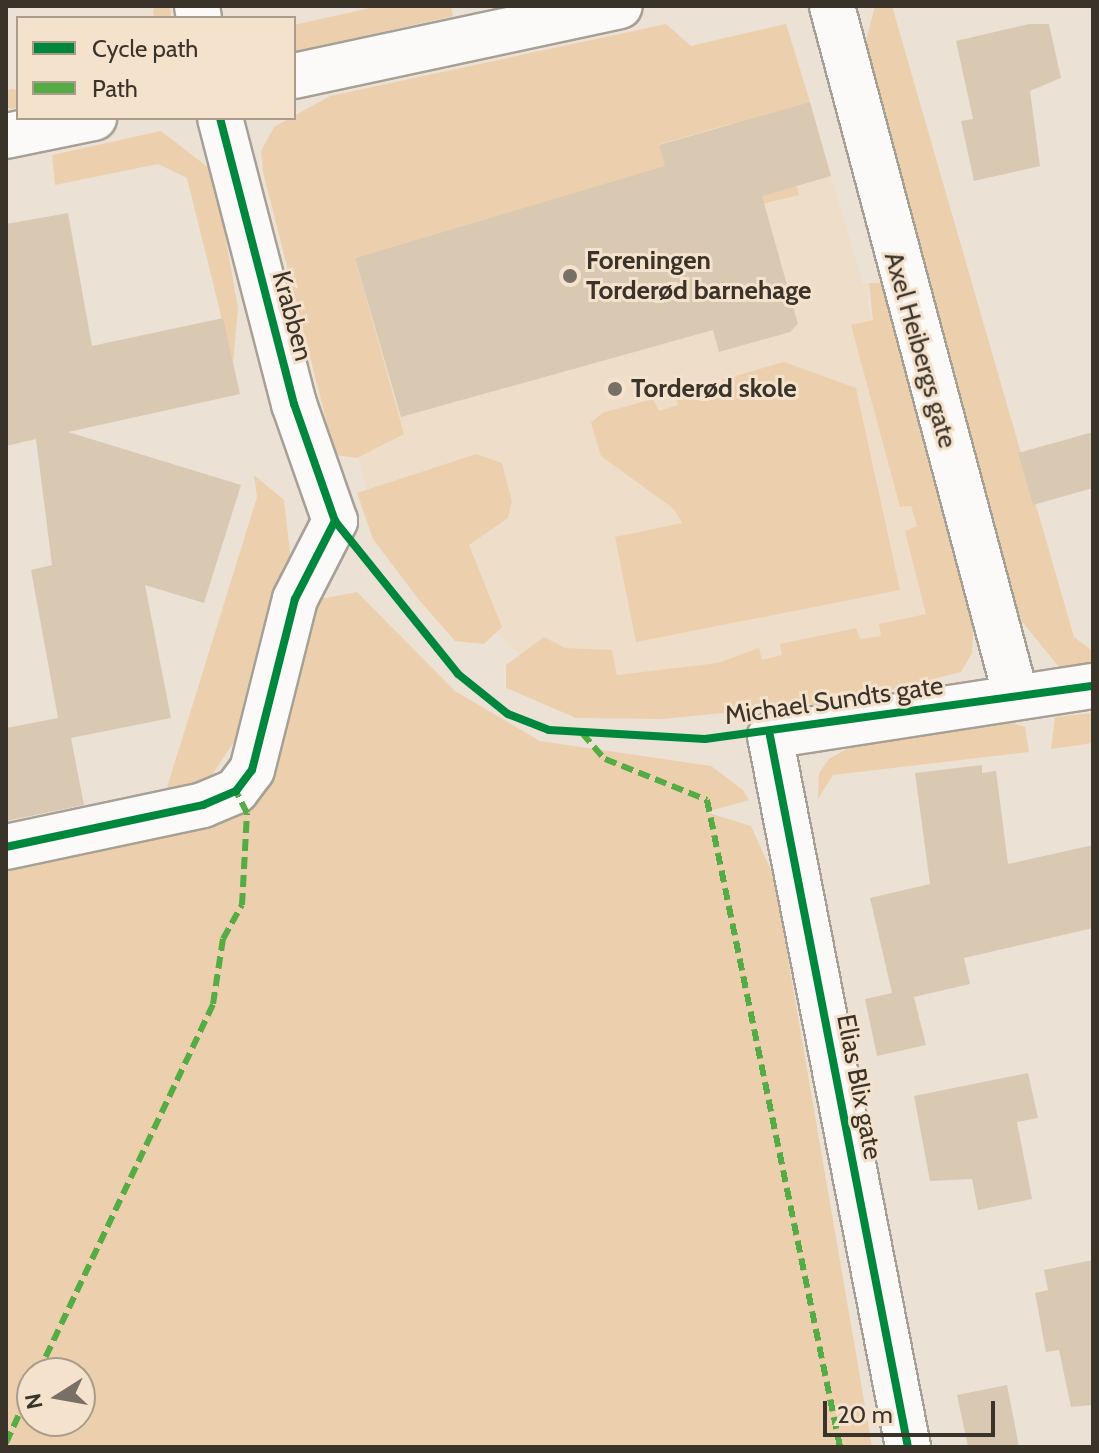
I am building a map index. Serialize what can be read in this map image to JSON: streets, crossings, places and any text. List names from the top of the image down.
{
  "streets": {
    "street": [
      "Krabben",
      "Axel Heibergs gate",
      "Michael Sundts gate",
      "Elias Blix gate"
    ]
  },
  "crossings": [
    ["Axel Heibergs gate", "Michael Sundts gate"],
    ["Michael Sundts gate", "Elias Blix gate"]
  ],
  "places": ["Foreningen Torderød barnehage", "Torderød skole"],
  "legend": ["Cycle path", "Path"],
  "scale_bar": "20 m",
  "north": "left"
}
